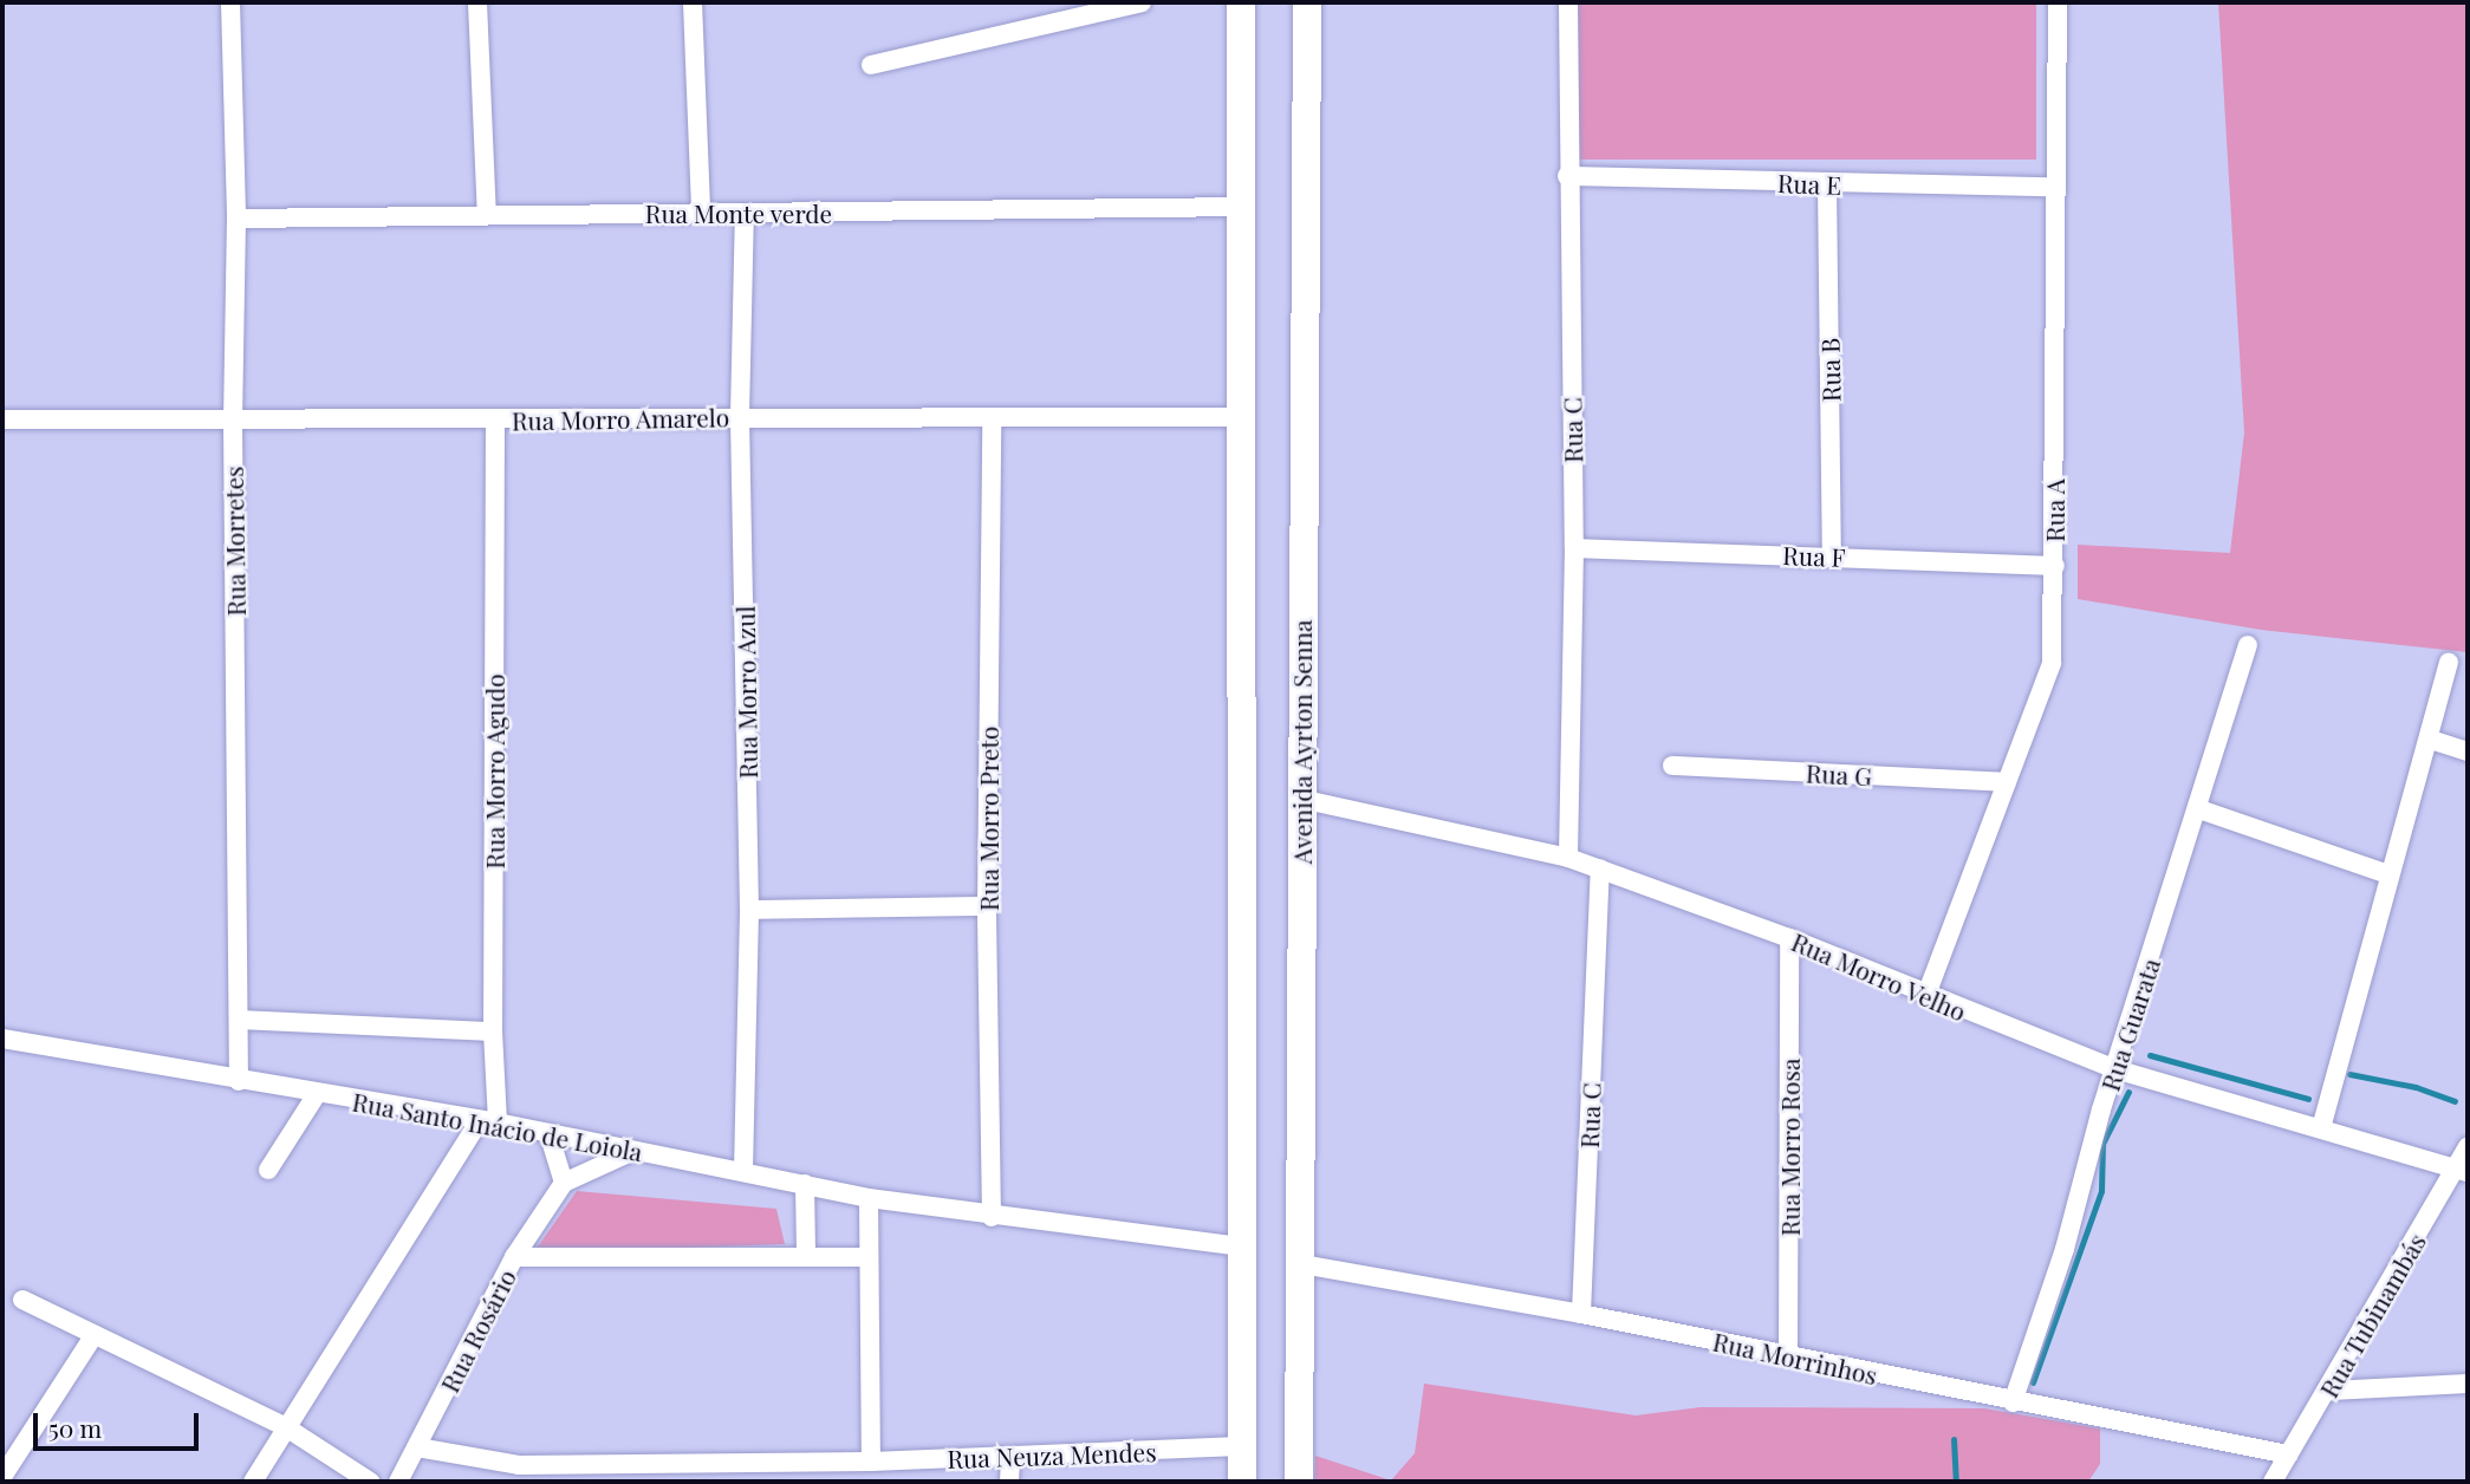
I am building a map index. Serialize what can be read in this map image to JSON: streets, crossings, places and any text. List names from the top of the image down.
{
  "streets": {
    "main road": ["Avenida Ayrton Senna"],
    "street": [
      "Rua E",
      "Rua Monte verde",
      "Rua B",
      "Rua Morro Amarelo",
      "Rua C",
      "Rua A",
      "Rua Morretes",
      "Rua F",
      "Rua Morro Azul",
      "Rua Morro Agudo",
      "Rua G",
      "Rua Morro Preto",
      "Rua Morro Velho",
      "Rua Guarata",
      "Rua Santo Inácio de Loiola",
      "Rua Morro Rosa",
      "Rua Tubinambás",
      "Rua Rosário",
      "Rua Morrinhos",
      "Rua Neuza Mendes"
    ]
  },
  "crossings": [
    ["Rua E", "Rua B"],
    ["Rua E", "Rua C"],
    ["Rua E", "Rua A"],
    ["Rua Monte verde", "Rua Morretes"],
    ["Rua Monte verde", "Rua Morro Azul"],
    ["Rua B", "Rua F"],
    ["Rua Morro Amarelo", "Rua Morretes"],
    ["Rua Morro Amarelo", "Rua Morro Azul"],
    ["Rua Morro Amarelo", "Rua Morro Agudo"],
    ["Rua Morro Amarelo", "Rua Morro Preto"],
    ["Rua C", "Rua F"],
    ["Rua C", "Rua Morro Velho"],
    ["Rua C", "Rua Morrinhos"],
    ["Rua A", "Rua F"],
    ["Rua A", "Rua G"],
    ["Rua A", "Rua Morro Velho"],
    ["Rua Morretes", "Rua Santo Inácio de Loiola"],
    ["Rua Morro Azul", "Rua Santo Inácio de Loiola"],
    ["Avenida Ayrton Senna", "Rua Morro Velho"],
    ["Avenida Ayrton Senna", "Rua Morrinhos"],
    ["Rua Morro Agudo", "Rua Santo Inácio de Loiola"],
    ["Rua Morro Preto", "Rua Santo Inácio de Loiola"],
    ["Rua Morro Velho", "Rua Guarata"],
    ["Rua Morro Velho", "Rua Morro Rosa"],
    ["Rua Morro Velho", "Rua Tubinambás"],
    ["Rua Guarata", "Rua Morrinhos"],
    ["Rua Morro Rosa", "Rua Morrinhos"],
    ["Rua Tubinambás", "Rua Morrinhos"],
    ["Rua Rosário", "Rua Neuza Mendes"]
  ],
  "scale_bar": "50 m"
}
